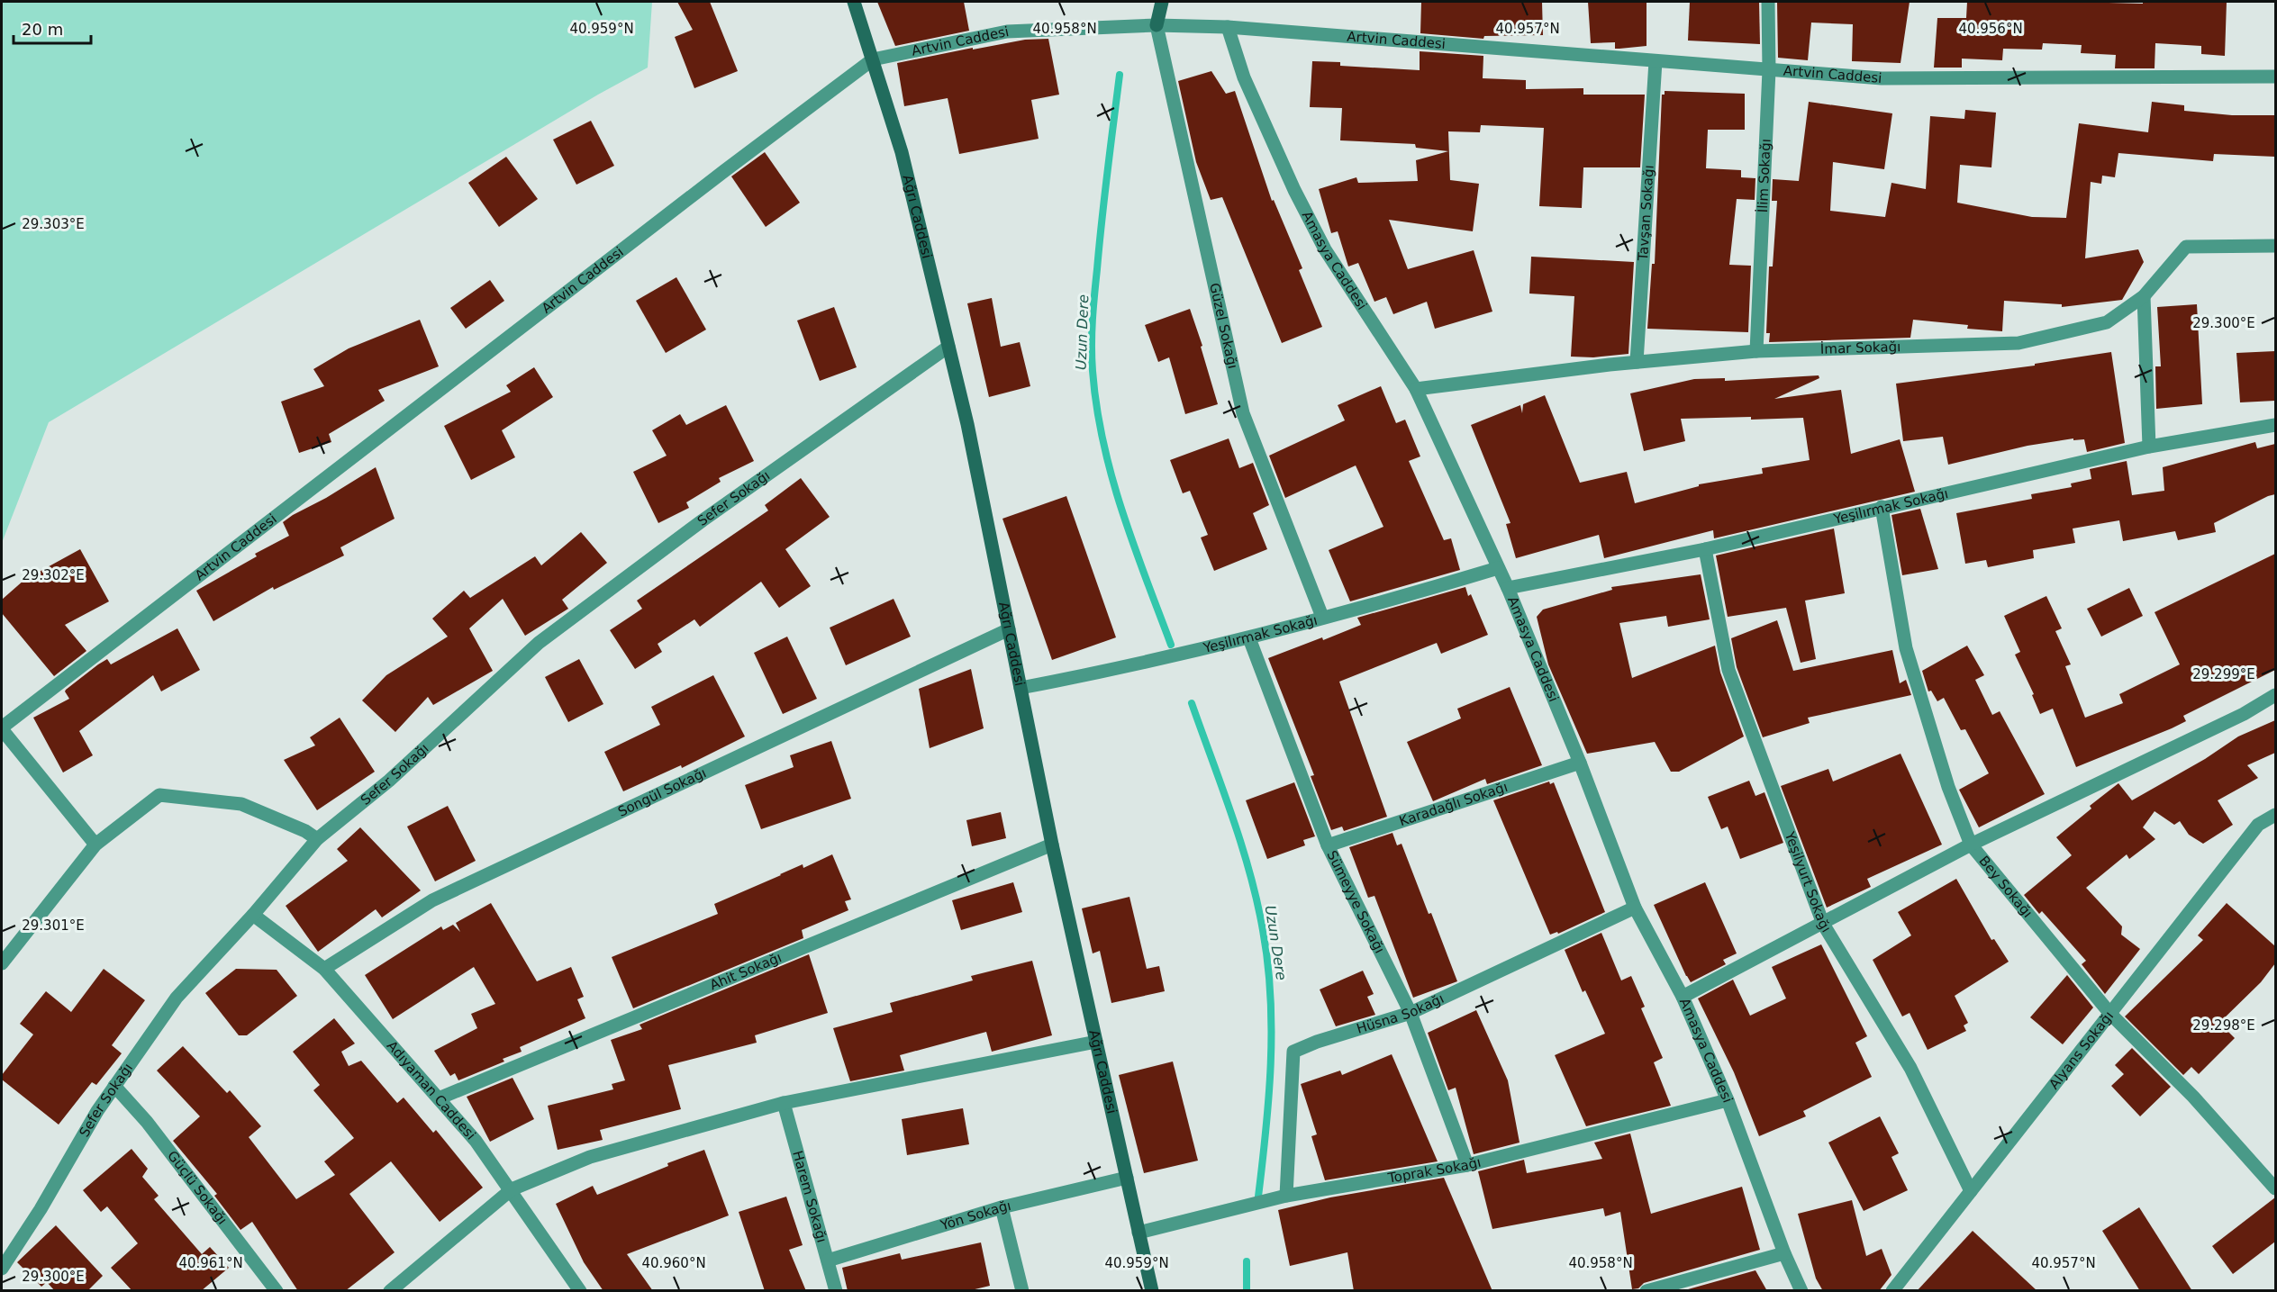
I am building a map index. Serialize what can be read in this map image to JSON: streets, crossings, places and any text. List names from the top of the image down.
{
  "streets": {
    "main road": ["Ağrı Caddesi"],
    "street": [
      "Artvin Caddesi",
      "İlim Sokağı",
      "Tavşan Sokağı",
      "Amasya Caddesi",
      "Güzel Sokağı",
      "İmar Sokağı",
      "Sefer Sokağı",
      "Yeşilırmak Sokağı",
      "Songül Sokağı",
      "Karadağlı Sokağı",
      "Yeşilyurt Sokağı",
      "Bey Sokağı",
      "Sümeyye Sokağı",
      "Ahit Sokağı",
      "Hüsna Sokağı",
      "Alyans Sokağı",
      "Adıyaman Caddesi",
      "Toprak Sokağı",
      "Güçlü Sokağı",
      "Harem Sokağı",
      "Yön Sokağı"
    ]
  },
  "crossings": [
    ["Artvin Caddesi", "İlim Sokağı"],
    ["Artvin Caddesi", "Tavşan Sokağı"],
    ["Artvin Caddesi", "Ağrı Caddesi"],
    ["Artvin Caddesi", "Amasya Caddesi"],
    ["Artvin Caddesi", "Güzel Sokağı"],
    ["İlim Sokağı", "İmar Sokağı"],
    ["Tavşan Sokağı", "İmar Sokağı"],
    ["Ağrı Caddesi", "Sefer Sokağı"],
    ["Ağrı Caddesi", "Yeşilırmak Sokağı"],
    ["Ağrı Caddesi", "Songül Sokağı"],
    ["Ağrı Caddesi", "Ahit Sokağı"],
    ["Ağrı Caddesi", "Toprak Sokağı"],
    ["Ağrı Caddesi", "Yön Sokağı"],
    ["Amasya Caddesi", "İmar Sokağı"],
    ["Amasya Caddesi", "Yeşilırmak Sokağı"],
    ["Amasya Caddesi", "Karadağlı Sokağı"],
    ["Amasya Caddesi", "Hüsna Sokağı"],
    ["Amasya Caddesi", "Toprak Sokağı"],
    ["Güzel Sokağı", "Yeşilırmak Sokağı"],
    ["Sefer Sokağı", "Adıyaman Caddesi"],
    ["Sefer Sokağı", "Güçlü Sokağı"],
    ["Yeşilırmak Sokağı", "Yeşilyurt Sokağı"],
    ["Yeşilırmak Sokağı", "Bey Sokağı"],
    ["Yeşilırmak Sokağı", "Sümeyye Sokağı"],
    ["Songül Sokağı", "Adıyaman Caddesi"],
    ["Karadağlı Sokağı", "Sümeyye Sokağı"],
    ["Yeşilyurt Sokağı", "Alyans Sokağı"],
    ["Bey Sokağı", "Alyans Sokağı"],
    ["Sümeyye Sokağı", "Hüsna Sokağı"],
    ["Sümeyye Sokağı", "Toprak Sokağı"],
    ["Ahit Sokağı", "Adıyaman Caddesi"],
    ["Hüsna Sokağı", "Toprak Sokağı"],
    ["Harem Sokağı", "Yön Sokağı"]
  ],
  "water": ["Uzun Dere"],
  "scale_bar": "20 m",
  "coordinates": [
    "40.959°N",
    "40.958°N",
    "40.957°N",
    "40.956°N",
    "29.303°E",
    "29.300°E",
    "29.302°E",
    "29.299°E",
    "29.301°E",
    "29.298°E",
    "40.961°N",
    "40.960°N"
  ]
}
